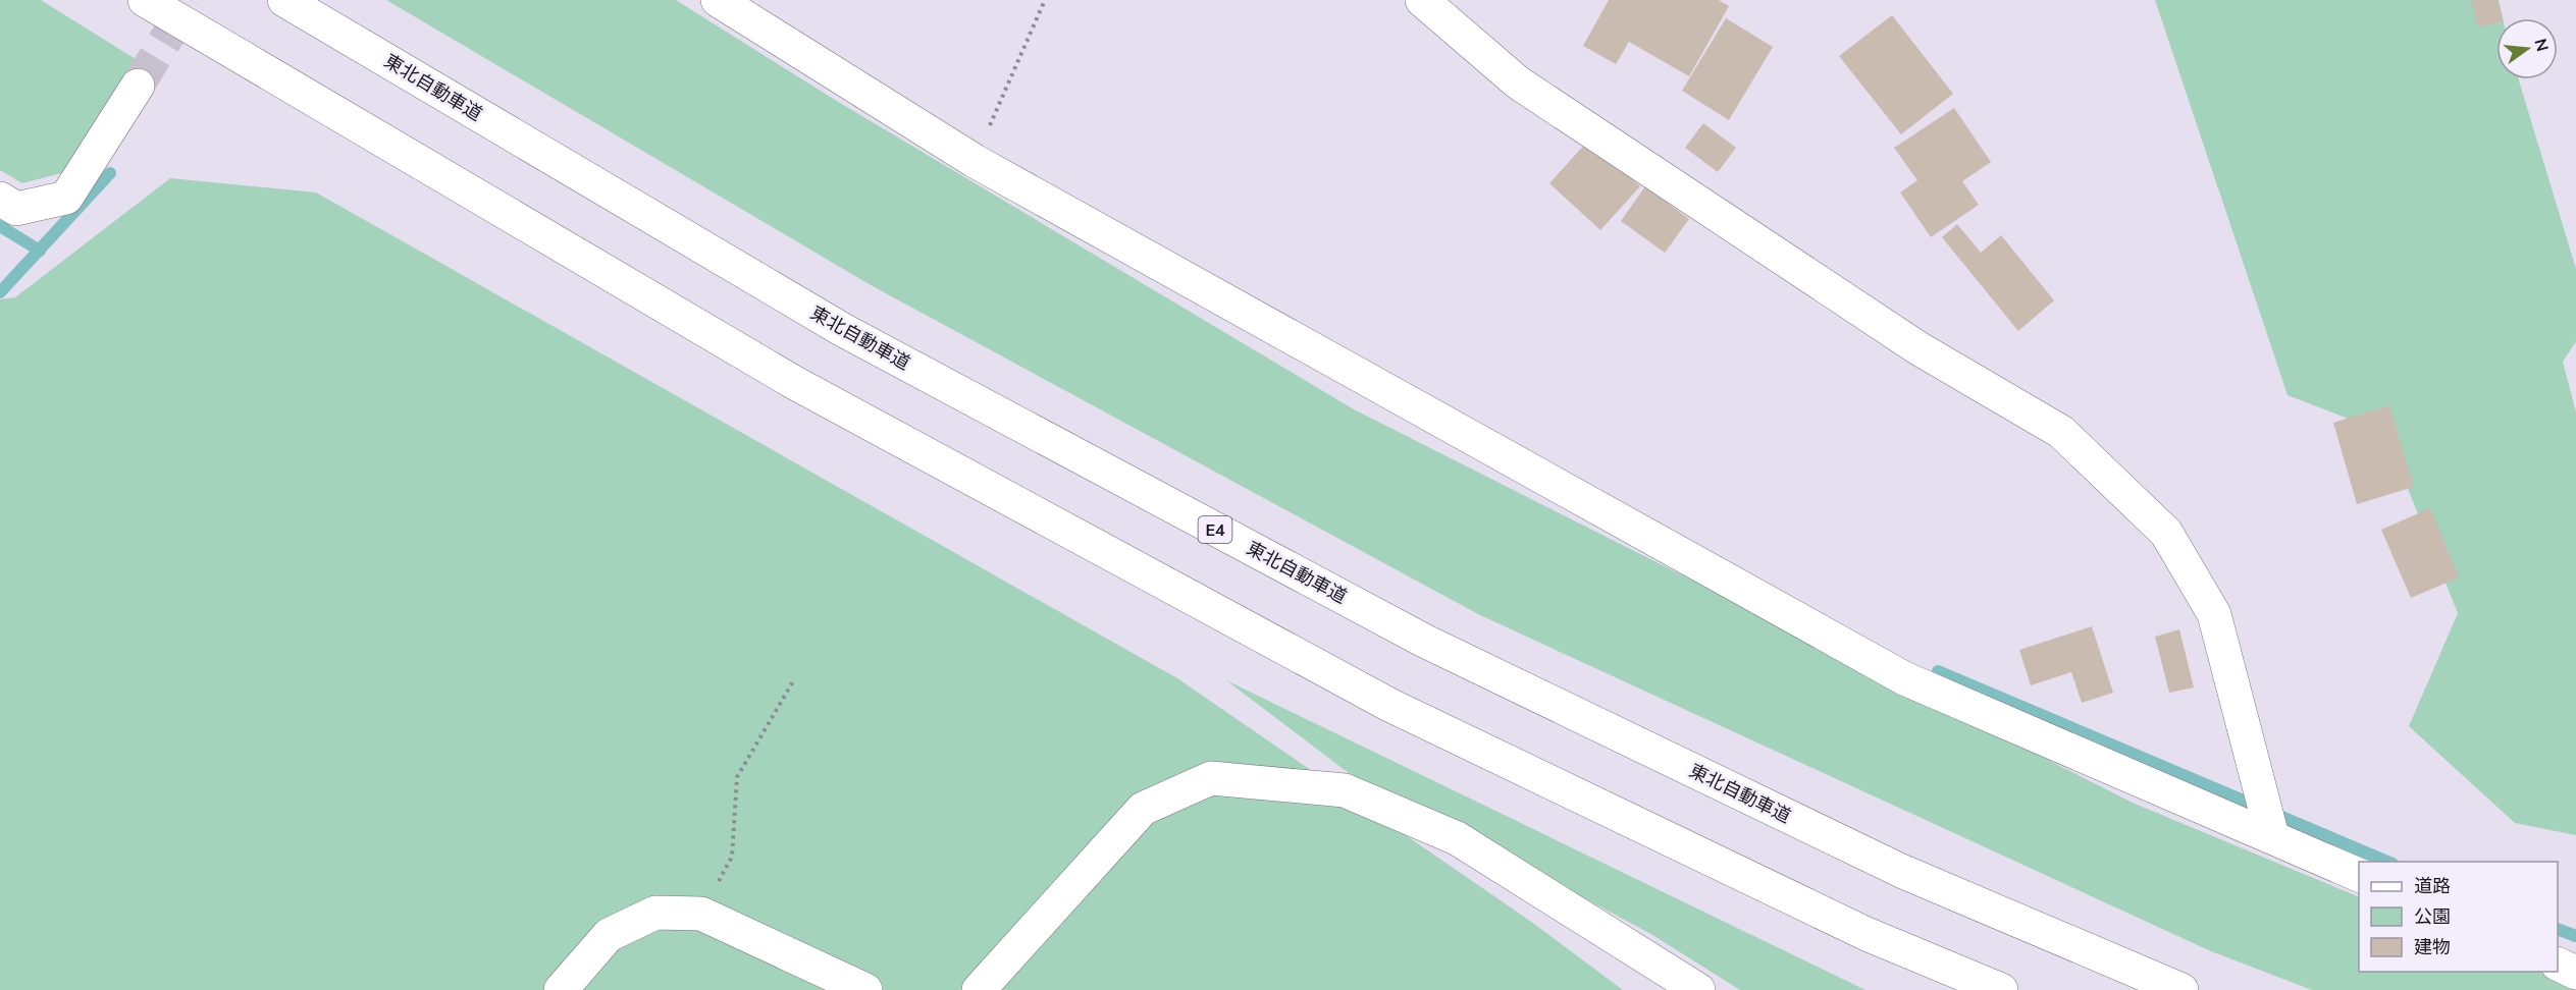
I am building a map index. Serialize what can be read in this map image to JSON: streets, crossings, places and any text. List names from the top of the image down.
{
  "streets": {
    "main road": ["東北自動車道", "E4"]
  },
  "legend": ["道路", "公園", "建物"],
  "north": "right"
}
